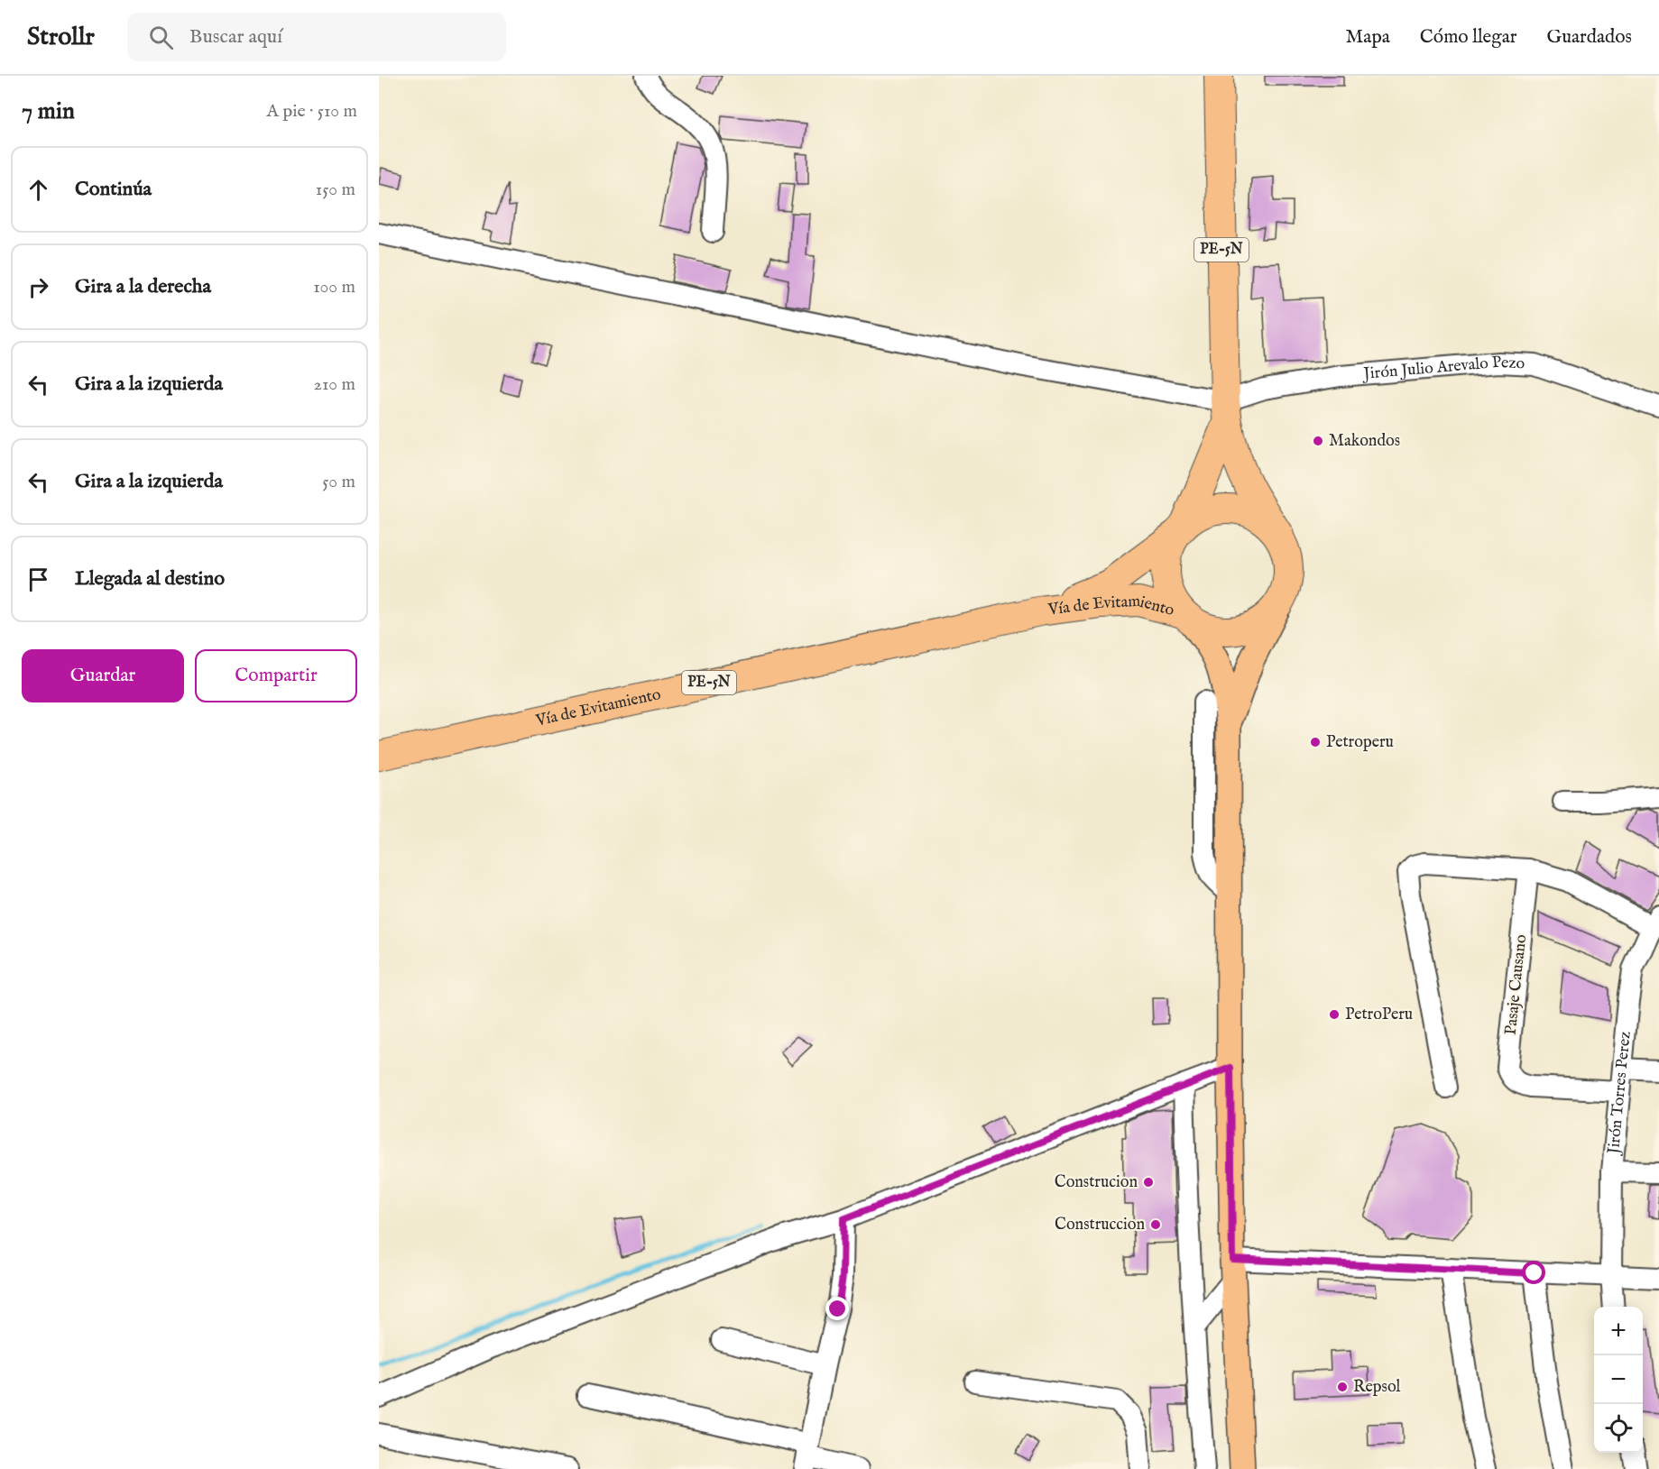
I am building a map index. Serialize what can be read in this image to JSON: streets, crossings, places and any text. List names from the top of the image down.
{
  "streets": {
    "highway": ["PE-5N", "Vía de Evitamiento"],
    "street": ["Jirón Julio Arevalo Pezo", "Pasaje Causano", "Jirón Torres Perez"]
  },
  "crossings": [
    ["PE-5N", "Jirón Julio Arevalo Pezo"],
    ["PE-5N", "Vía de Evitamiento"],
    ["Pasaje Causano", "Jirón Torres Perez"]
  ],
  "places": [
    "Makondos",
    "Petroperu",
    "PetroPeru",
    "Construcion",
    "Construccion",
    "Repsol"
  ],
  "page": {
    "header": "Strollr",
    "search": "Buscar aquí",
    "nav": ["Mapa", "Cómo llegar", "Guardados"],
    "heading": ["7 min", "A pie · 510 m"],
    "list": [
      ["Continúa", "150 m"],
      ["Gira a la derecha", "100 m"],
      ["Gira a la izquierda", "210 m"],
      ["Gira a la izquierda", "50 m"],
      "Llegada al destino"
    ],
    "buttons": ["Guardar", "Compartir"],
    "map_buttons": ["+", "−"]
  }
}
